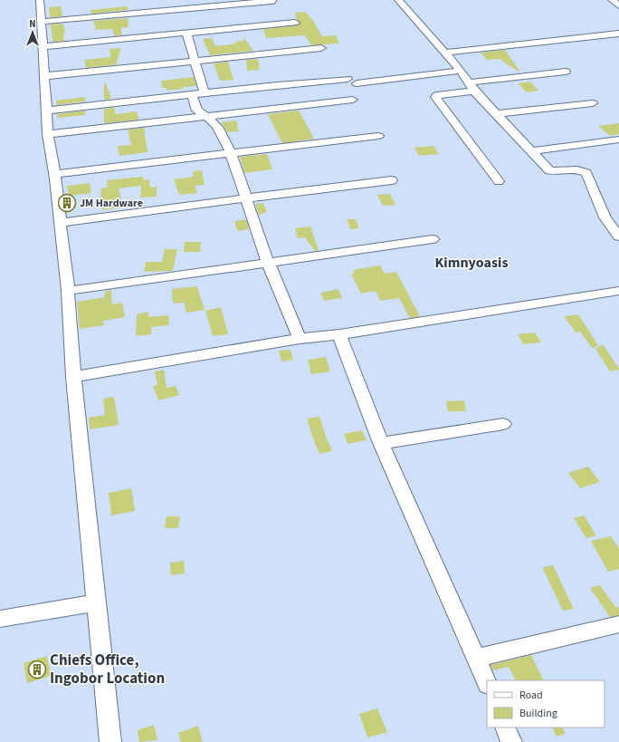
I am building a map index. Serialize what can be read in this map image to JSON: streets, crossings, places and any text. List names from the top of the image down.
{
  "districts": ["Kimnyoasis"],
  "places": {
    "building": ["JM Hardware", "Chiefs Office, Ingobor Location"]
  },
  "legend": ["Road", "Building"],
  "north": "top"
}
